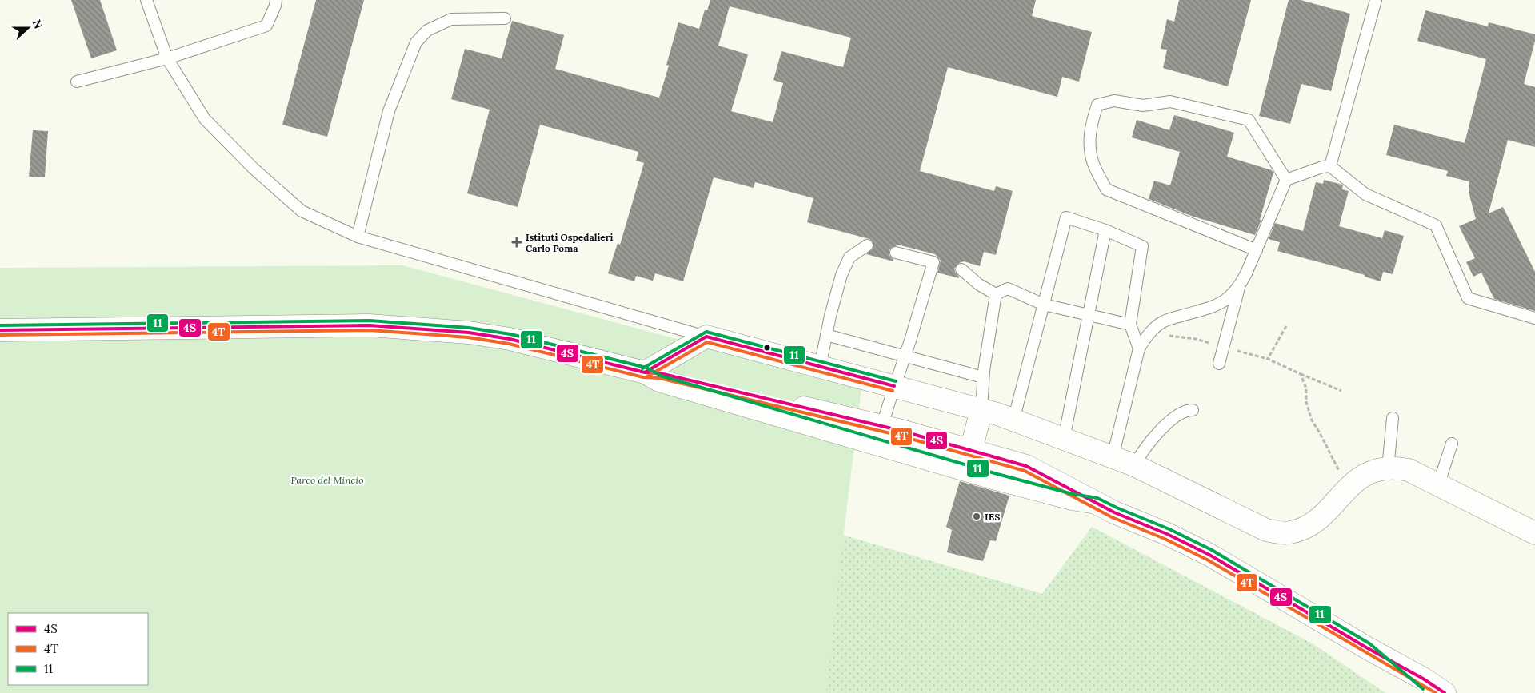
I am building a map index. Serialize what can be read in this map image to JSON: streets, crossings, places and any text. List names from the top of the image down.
{
  "parks": ["Parco del Mincio"],
  "places": {
    "health": ["Istituti Ospedalieri Carlo Poma"],
    "other": ["IES"]
  },
  "lines": ["transit line 11", "transit line 4S", "transit line 4T"],
  "legend": ["4S", "4T", "11"],
  "north": "right"
}
